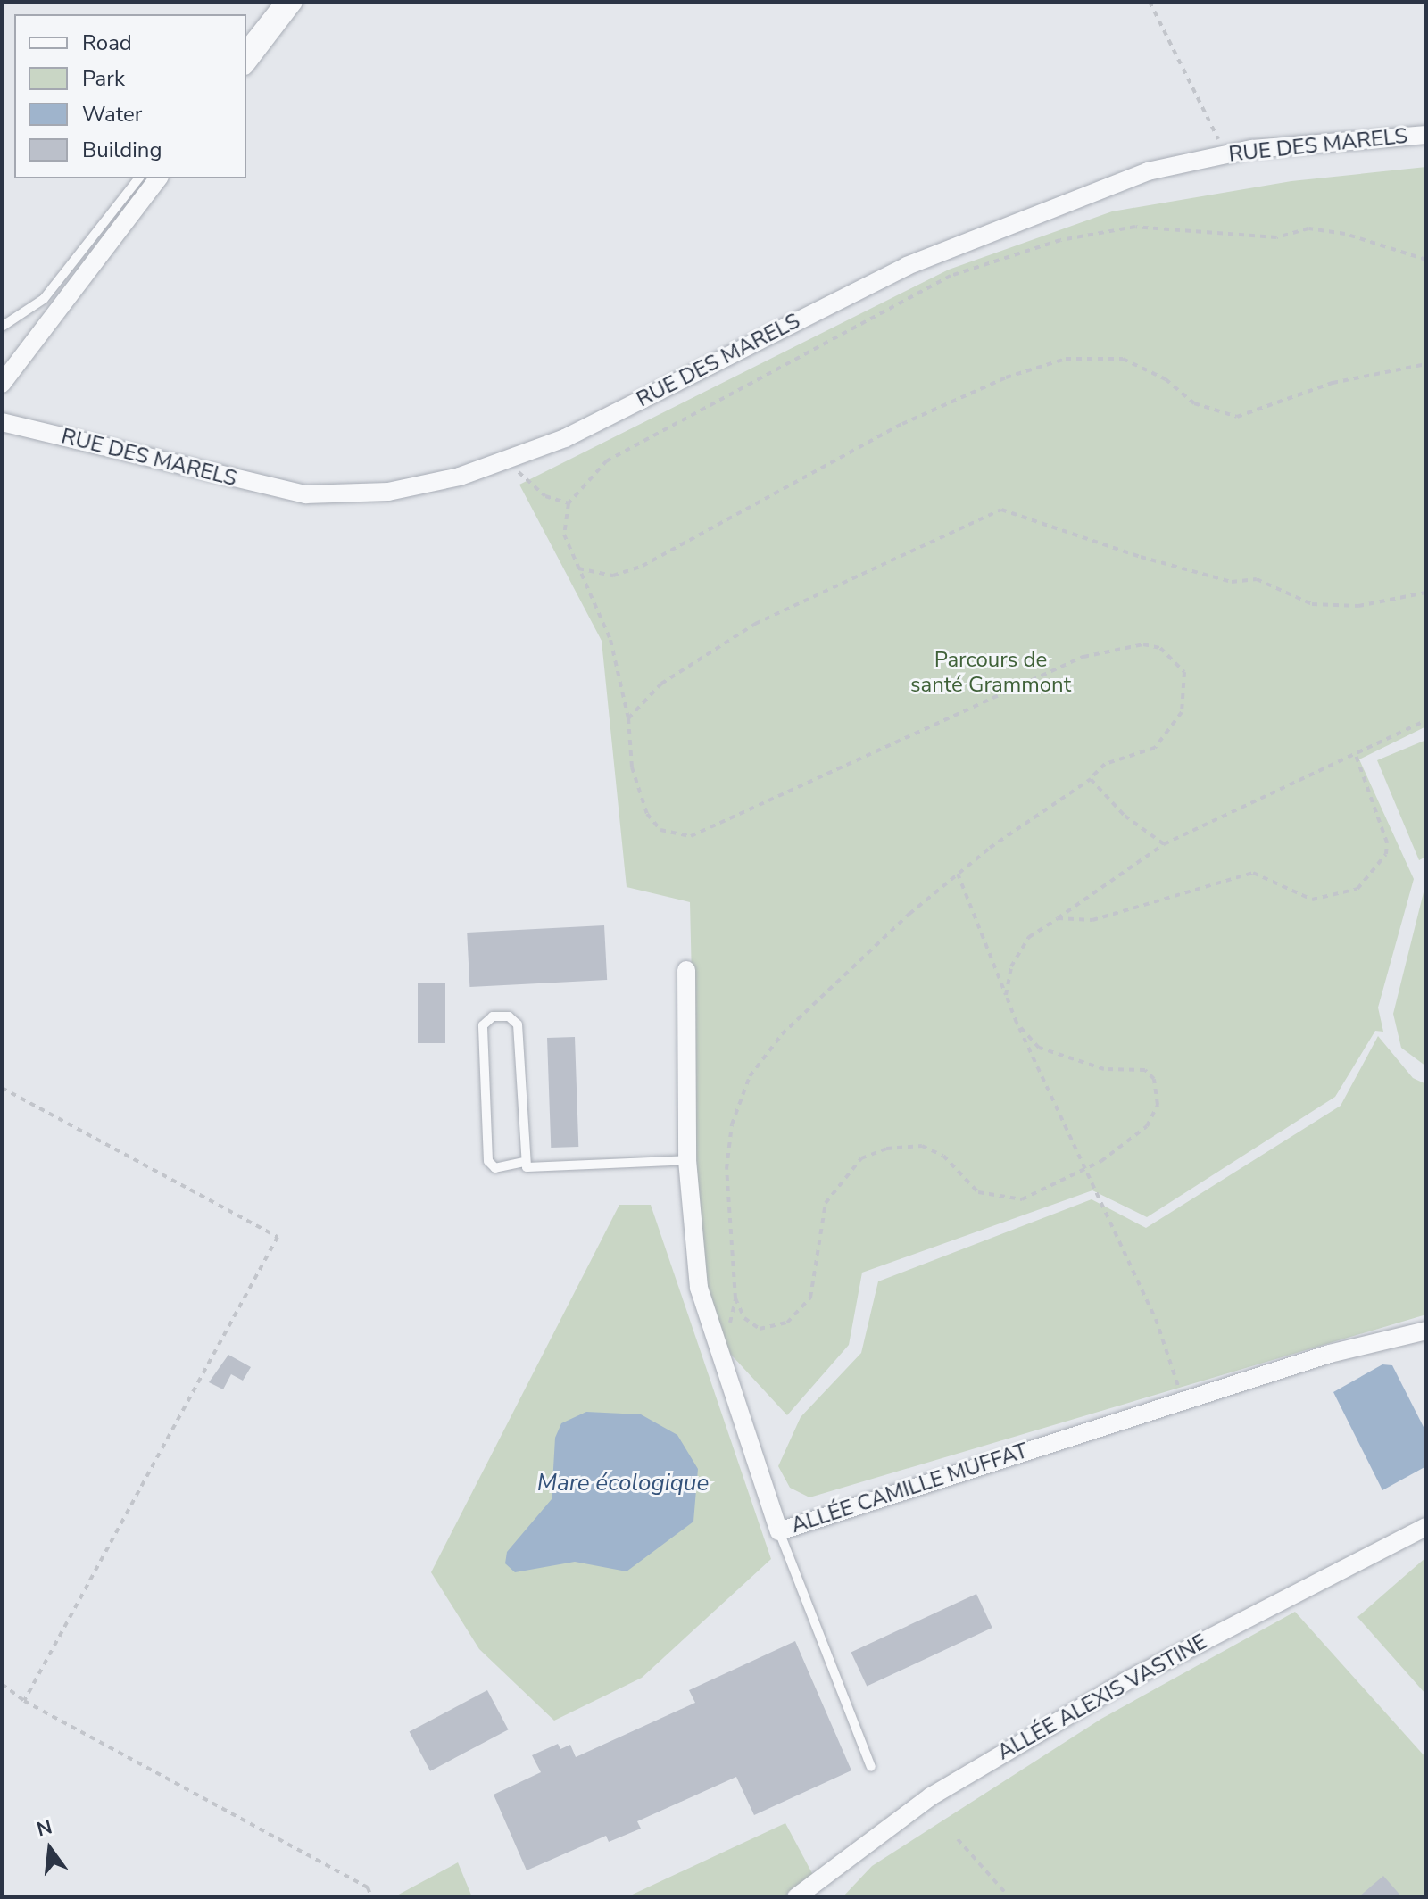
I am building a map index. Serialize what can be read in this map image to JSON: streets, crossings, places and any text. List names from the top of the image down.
{
  "streets": {
    "street": ["RUE DES MARELS", "ALLÉE CAMILLE MUFFAT", "ALLÉE ALEXIS VASTINE"]
  },
  "water": ["Mare écologique"],
  "parks": ["Parcours de santé Grammont"],
  "legend": [
    "Road",
    "Park",
    "Water",
    "Building"
  ],
  "north": "top"
}
